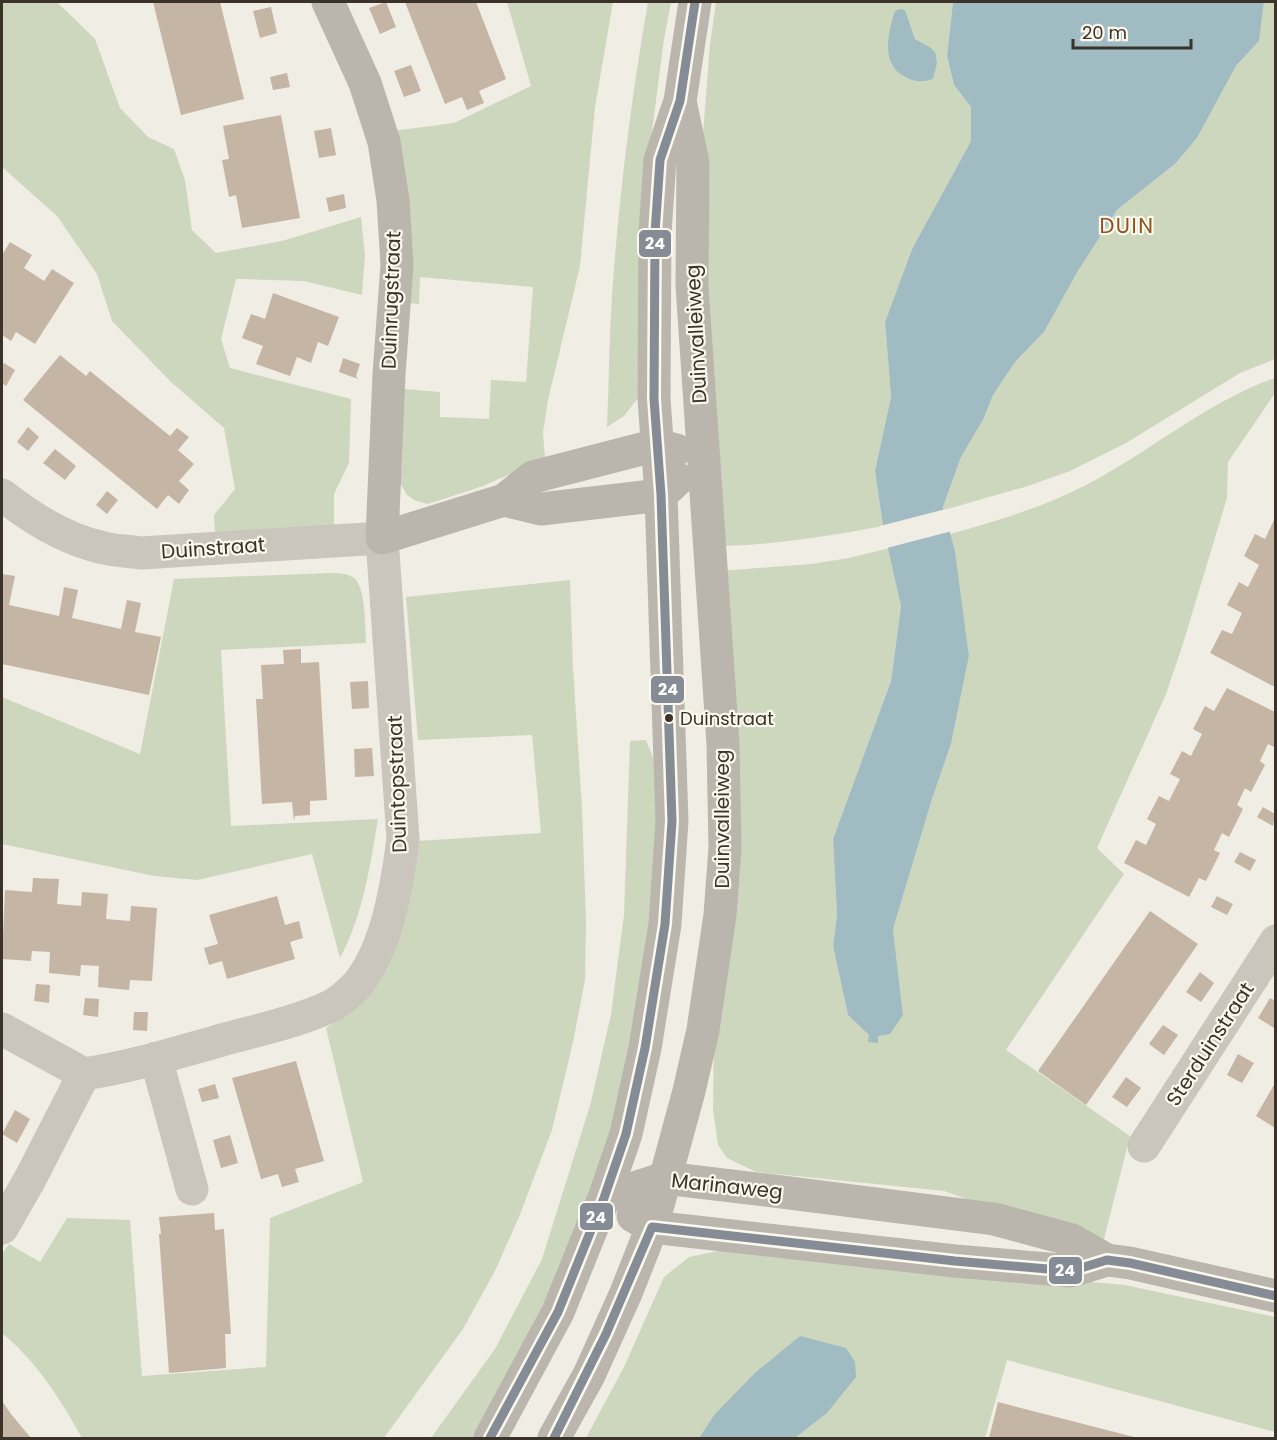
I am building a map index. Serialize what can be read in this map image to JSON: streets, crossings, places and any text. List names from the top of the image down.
{
  "streets": {
    "street": [
      "Duinrugstraat",
      "Duinvalleiweg",
      "Duinstraat",
      "Duintopstraat",
      "Sterduinstraat",
      "Marinaweg"
    ]
  },
  "crossings": [
    ["Duinrugstraat", "Duinstraat"],
    ["Duinrugstraat", "Duintopstraat"],
    ["Duinvalleiweg", "Duinstraat"],
    ["Duinvalleiweg", "Marinaweg"],
    ["Duinstraat", "Duintopstraat"]
  ],
  "districts": ["DUIN"],
  "places": ["Duinstraat"],
  "lines": ["transit line 24"],
  "scale_bar": "20 m"
}
